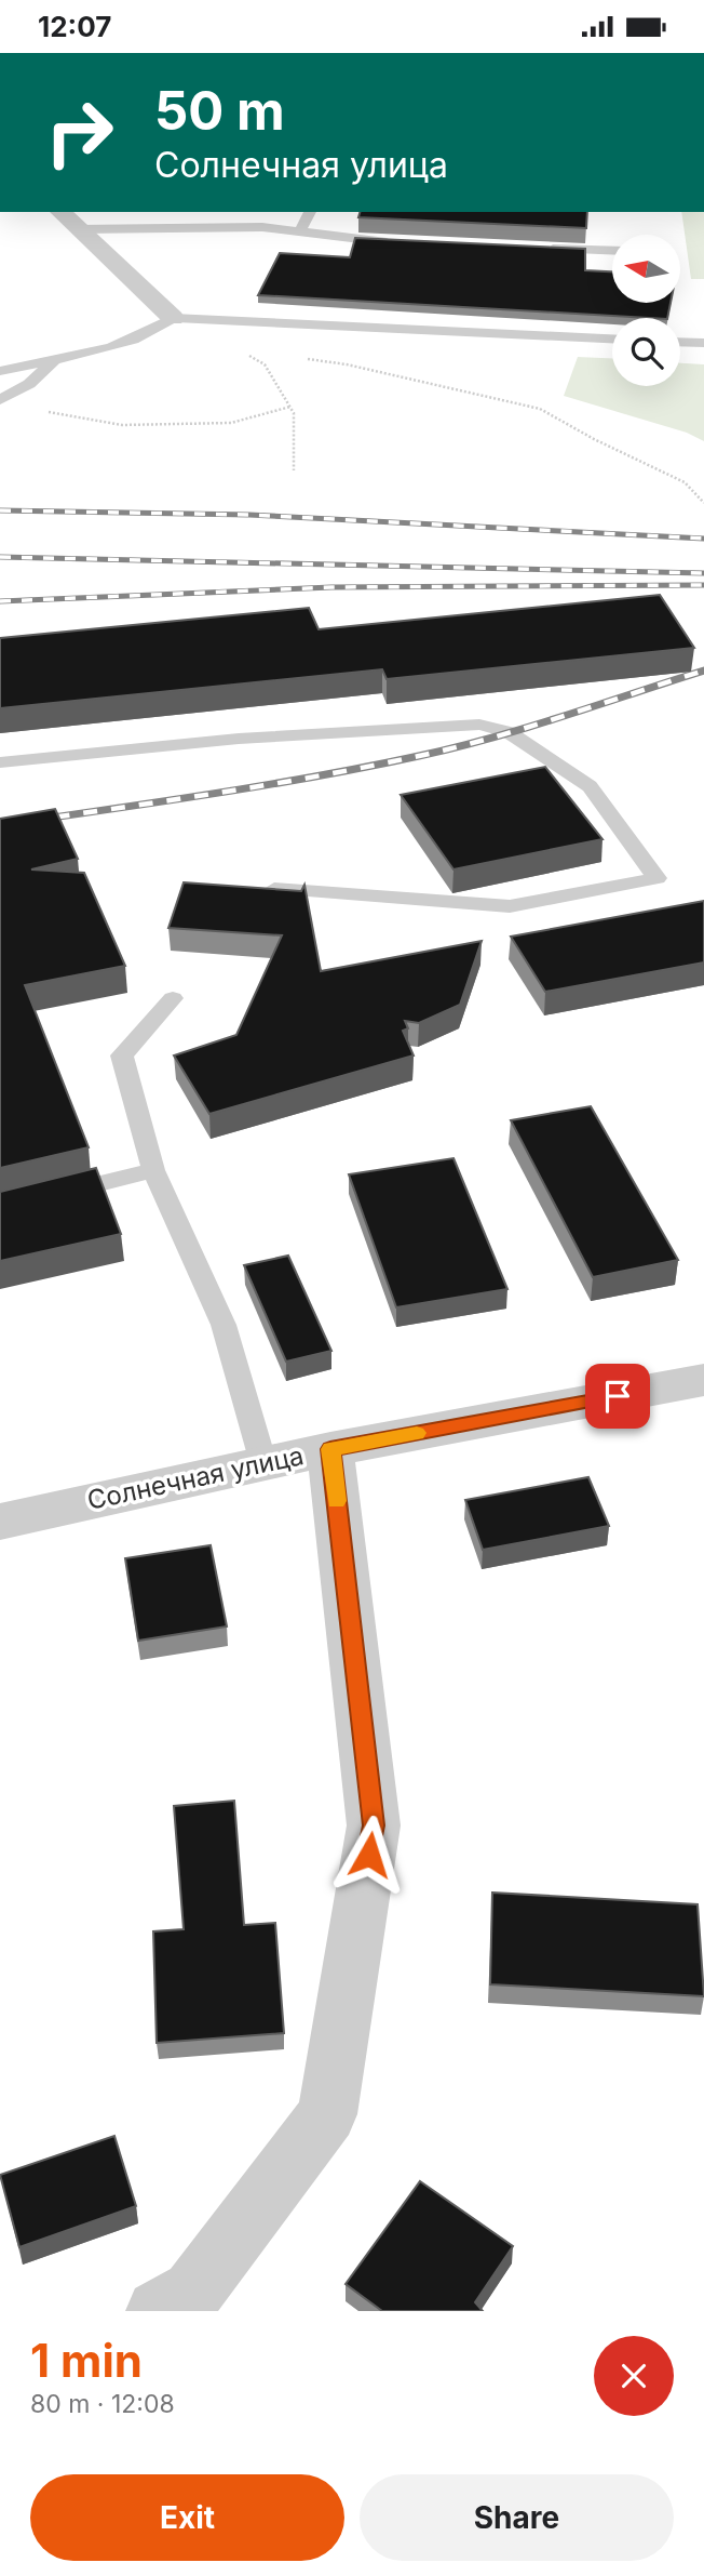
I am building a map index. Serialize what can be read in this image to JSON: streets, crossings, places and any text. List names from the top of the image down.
{
  "streets": {
    "street": ["Солнечная улица"]
  },
  "north": "left",
  "page": {
    "status": "12:07",
    "turn": ["50 m", "Солнечная улица"],
    "heading": ["1 min", "80 m · 12:08"],
    "buttons": ["Exit", "Share"]
  }
}
